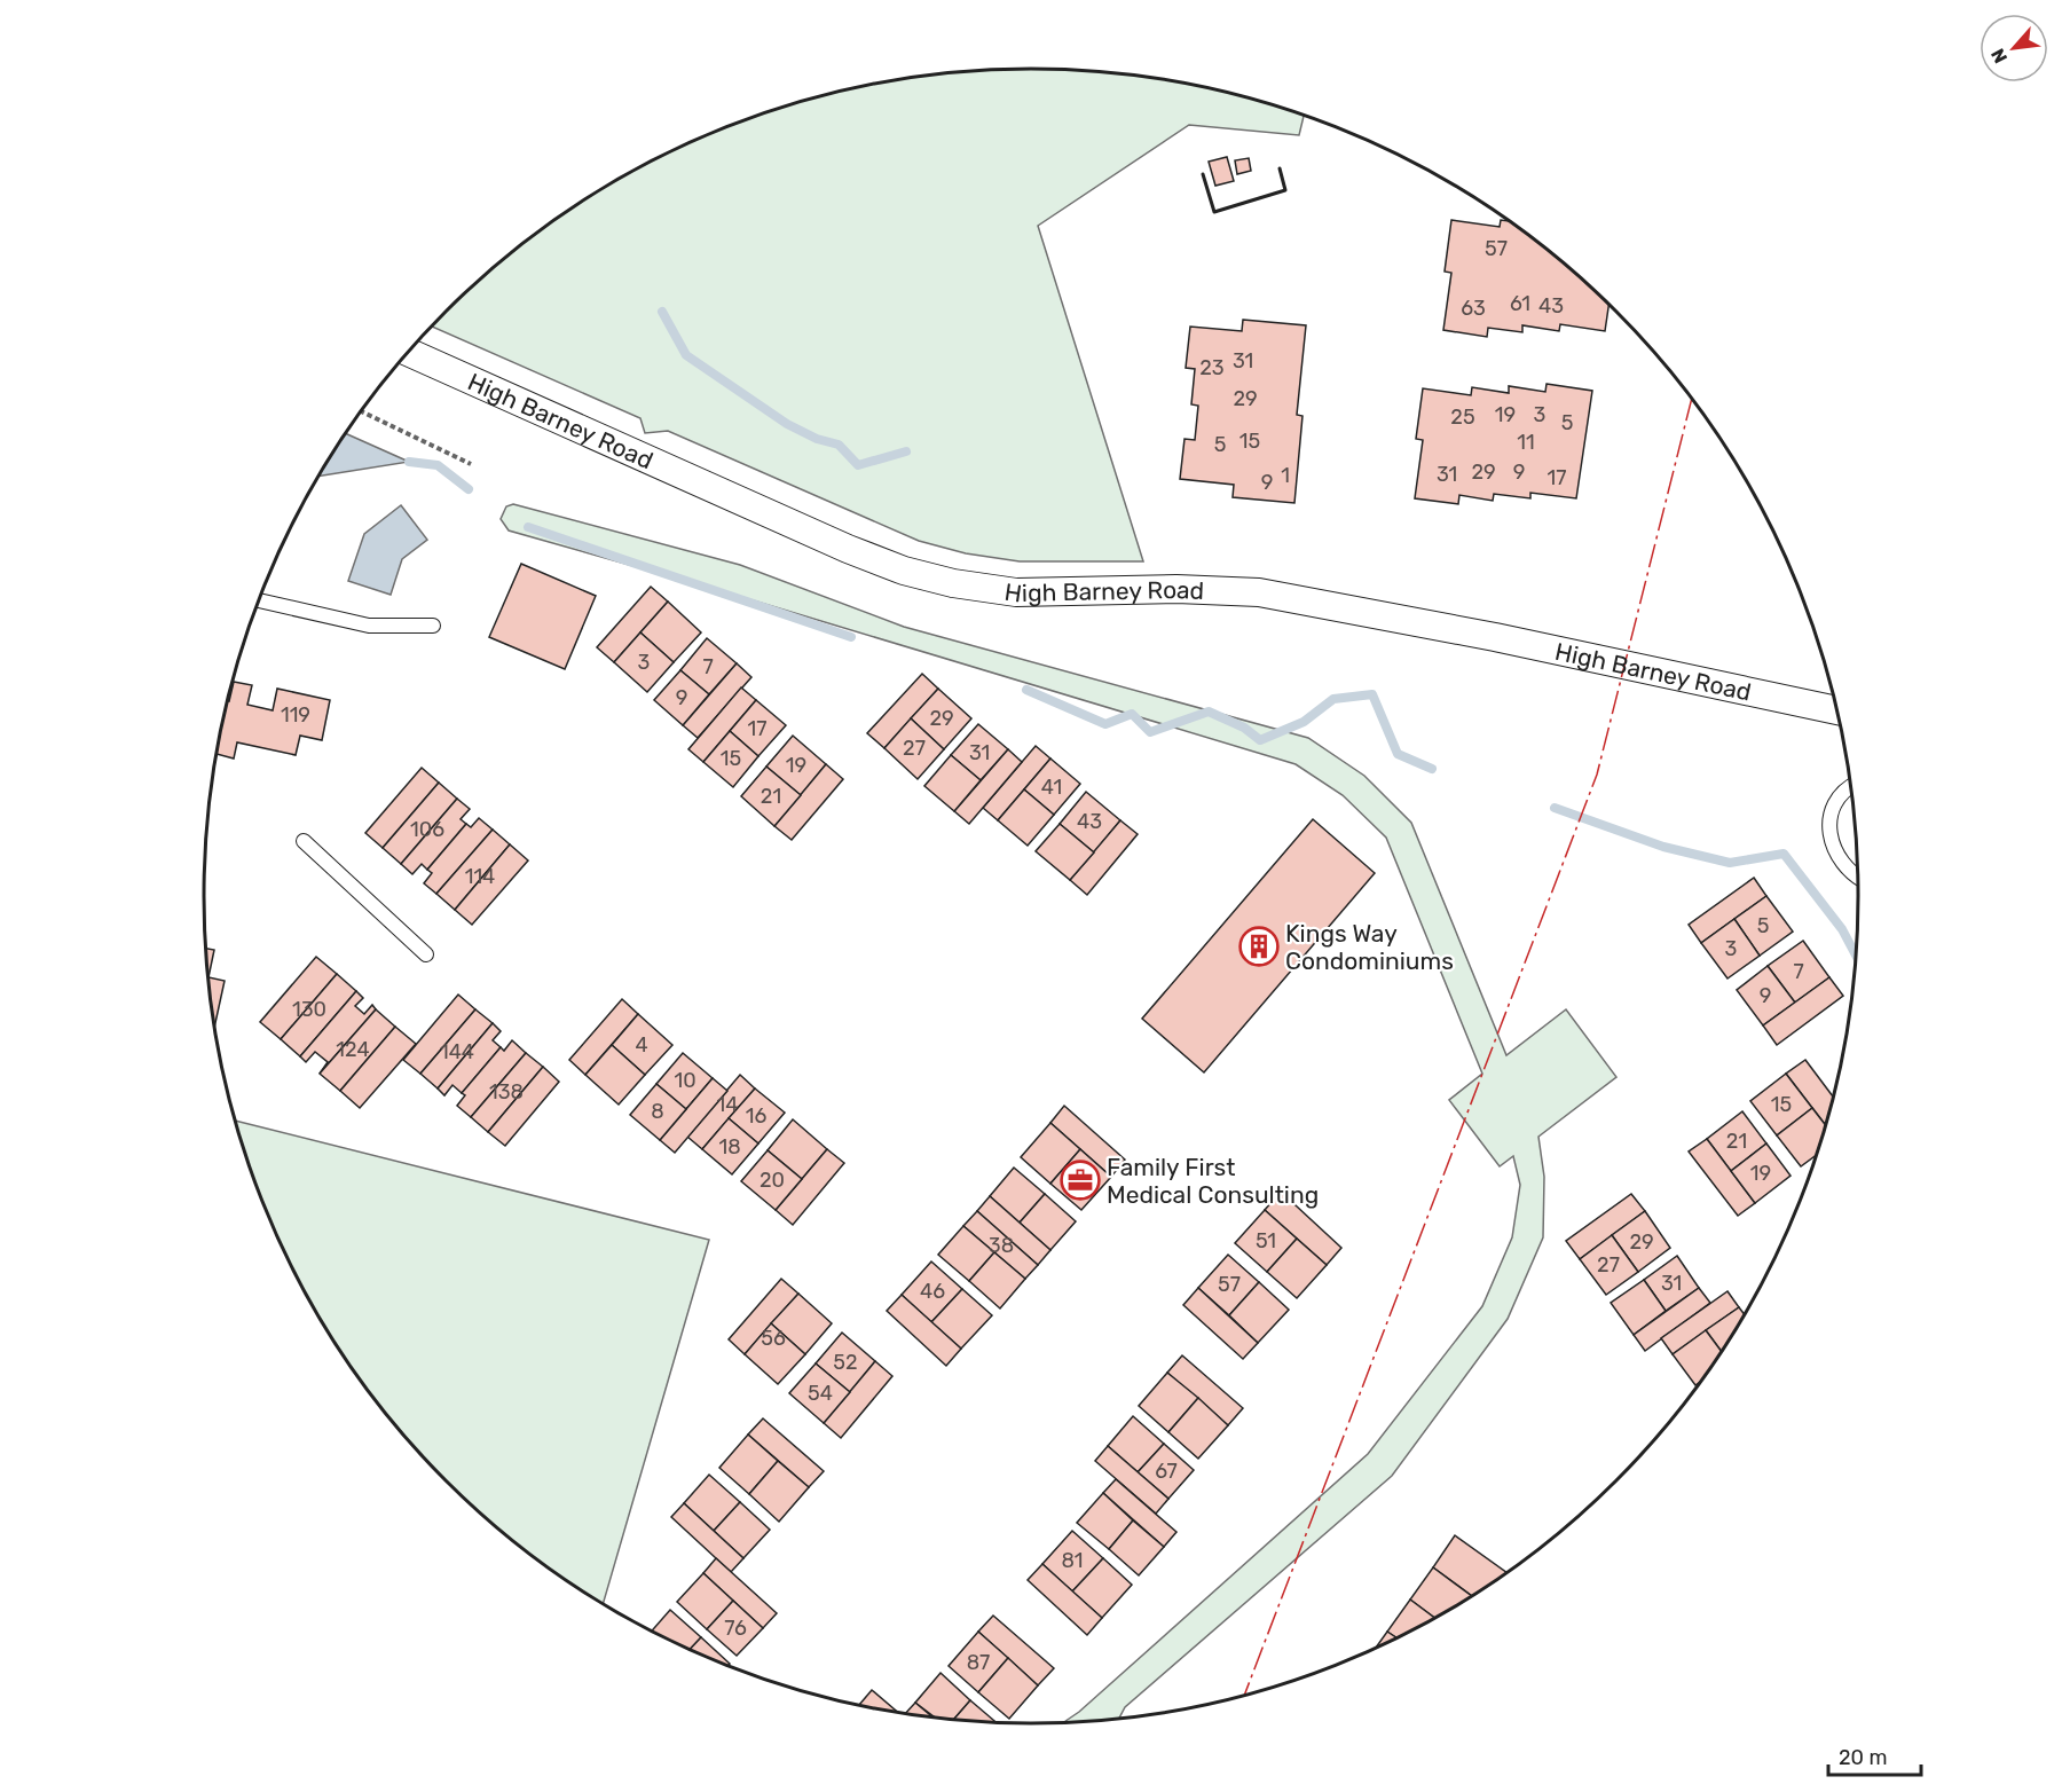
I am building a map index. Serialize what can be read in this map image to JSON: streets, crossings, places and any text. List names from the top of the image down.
{
  "streets": {
    "street": ["High Barney Road"]
  },
  "places": {
    "building": ["Kings Way Condominiums"],
    "office": ["Family First Medical Consulting"]
  },
  "house_numbers": [
    "57",
    "61",
    "43",
    "63",
    "31",
    "23",
    "29",
    "19",
    "3",
    "25",
    "5",
    "15",
    "11",
    "5",
    "29",
    "9",
    "31",
    "1",
    "17",
    "9",
    "3",
    "7",
    "9",
    "119",
    "29",
    "17",
    "27",
    "31",
    "15",
    "19",
    "41",
    "21",
    "43",
    "106",
    "114",
    "5",
    "3",
    "7",
    "9",
    "130",
    "4",
    "124",
    "144",
    "10",
    "138",
    "14",
    "15",
    "8",
    "16",
    "21",
    "18",
    "19",
    "20",
    "51",
    "29",
    "38",
    "27",
    "31",
    "57",
    "46",
    "56",
    "52",
    "54",
    "67",
    "81",
    "76",
    "87"
  ],
  "scale_bar": "20 m",
  "north": "bottom left"
}
